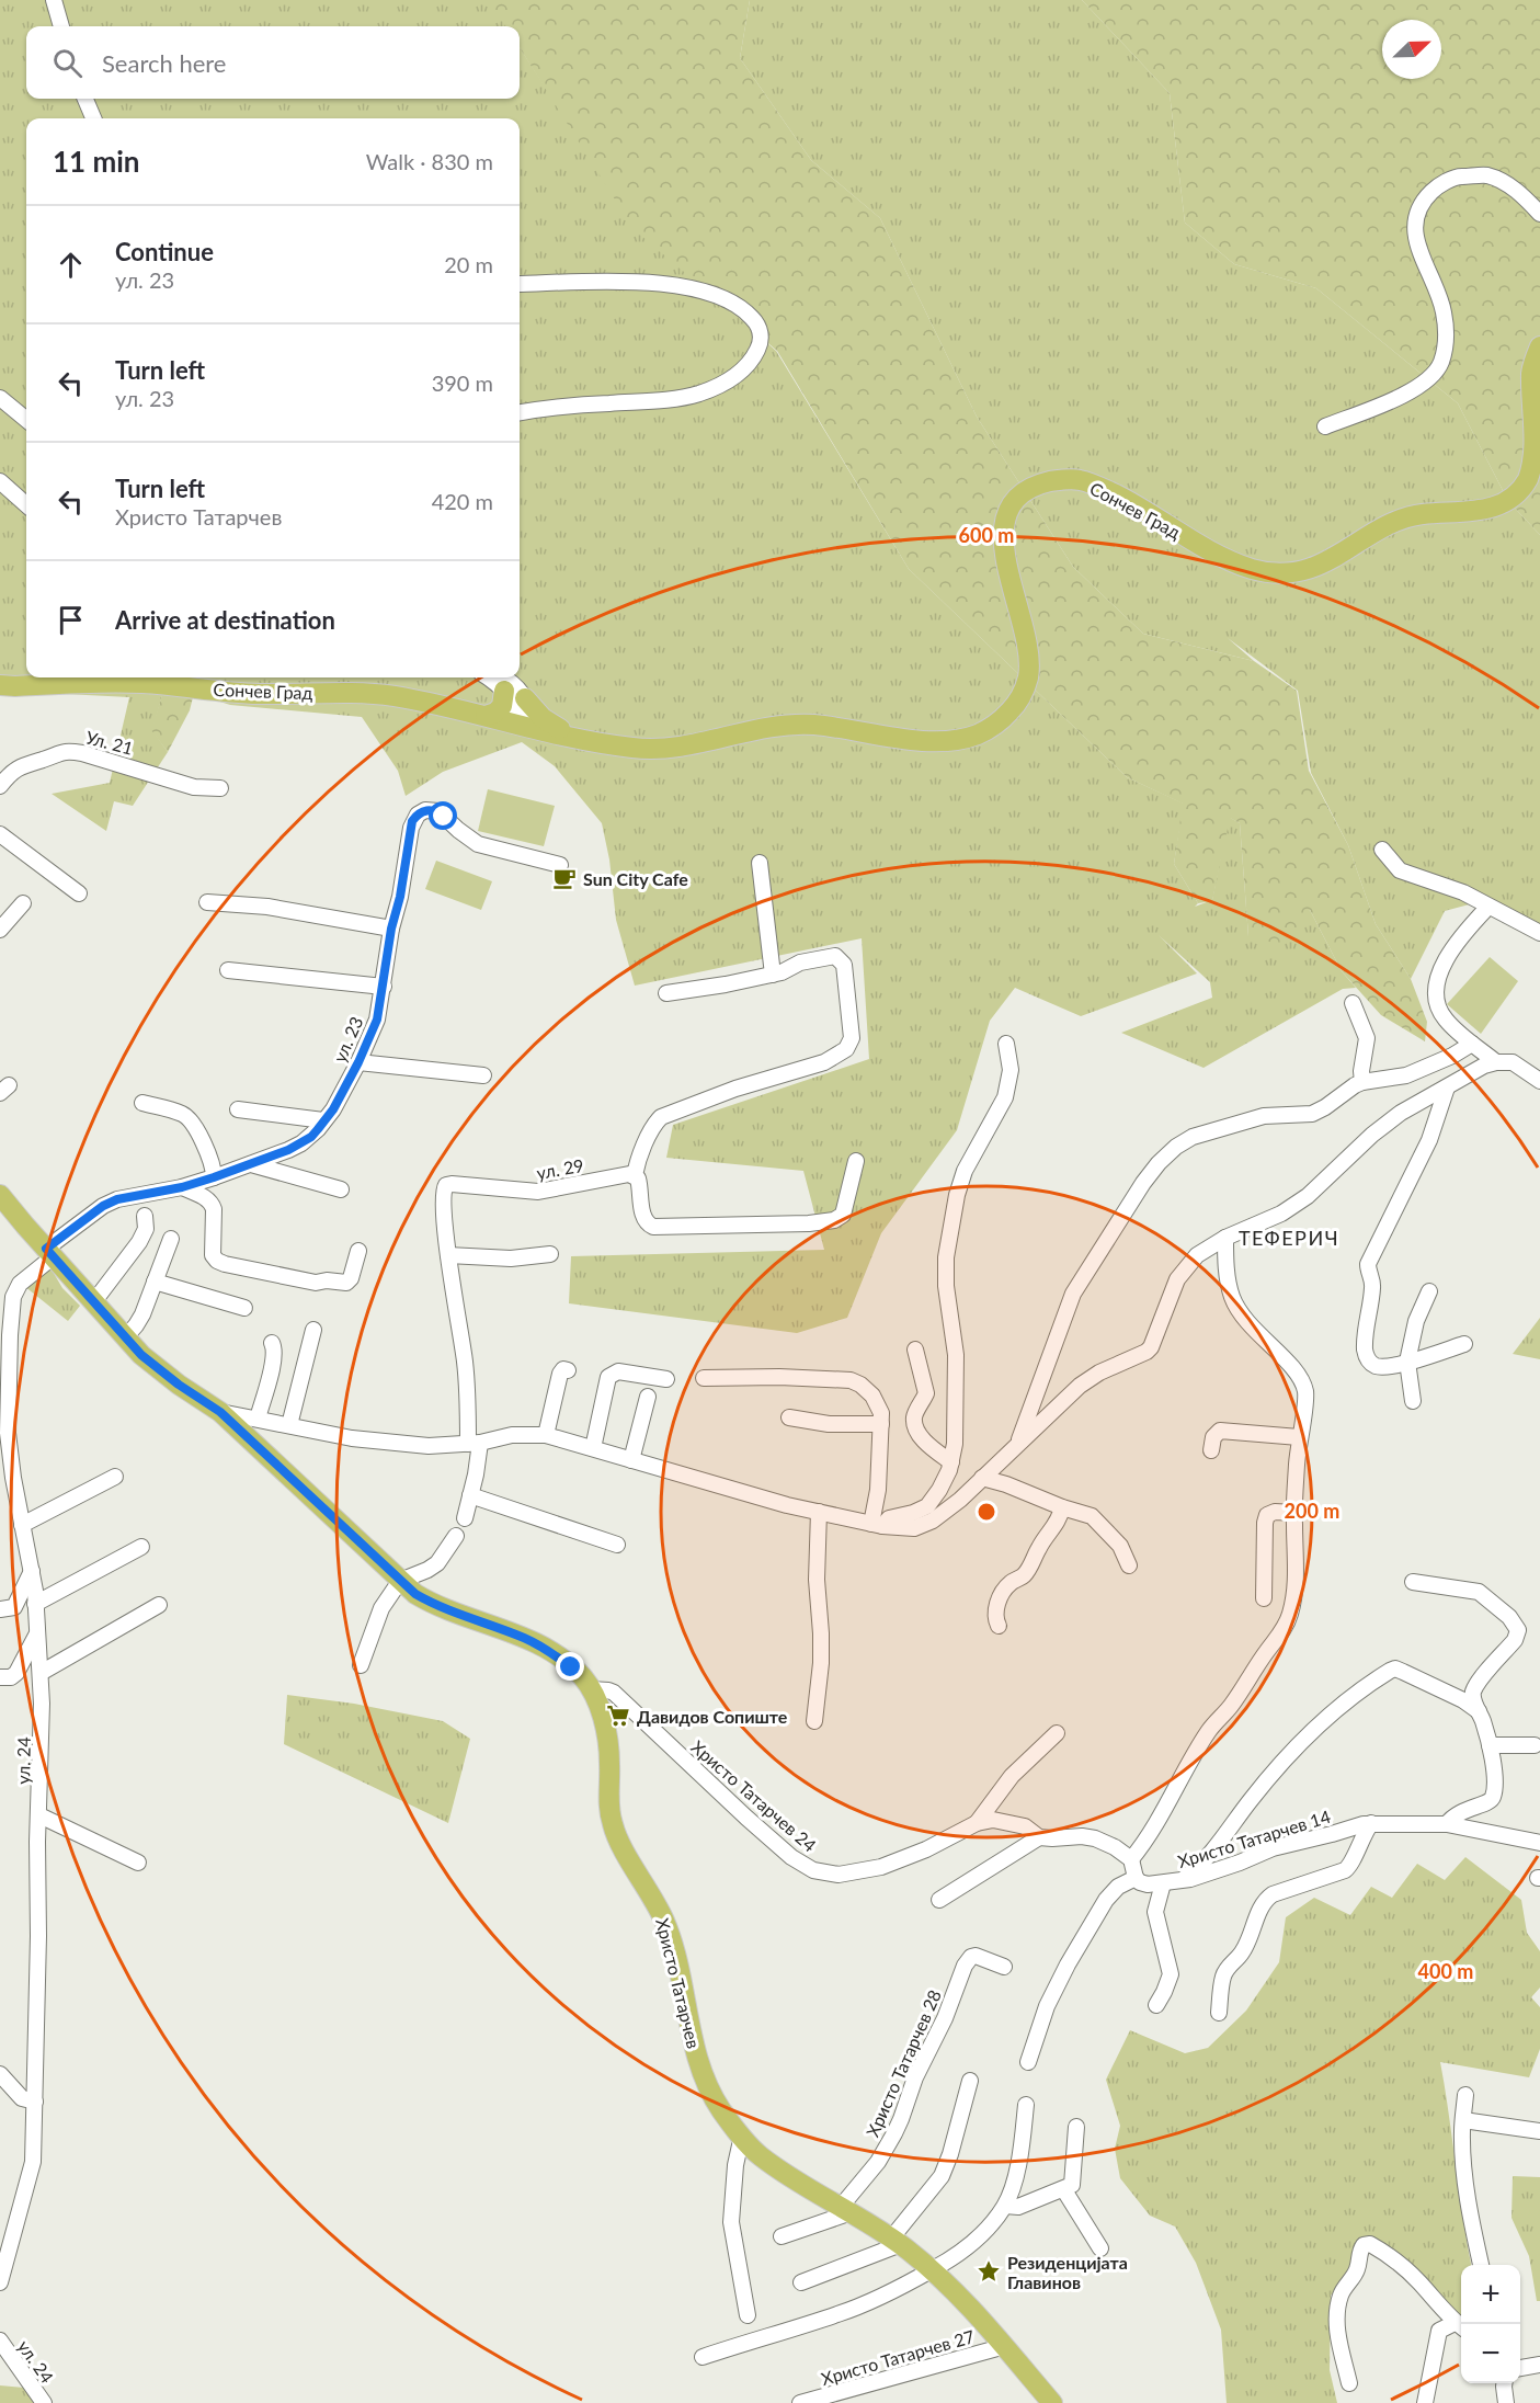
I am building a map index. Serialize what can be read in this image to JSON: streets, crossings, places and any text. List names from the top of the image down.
{
  "streets": {
    "main road": ["Сончев Град", "Христо Татарчев"],
    "street": [
      "Ул. 21",
      "ул. 23",
      "ул. 29",
      "ул. 24",
      "Христо Татарчев 24",
      "Христо Татарчев 14",
      "Христо Татарчев 28",
      "Христо Татарчев 27"
    ]
  },
  "crossings": [
    ["ул. 23", "ул. 24"],
    ["ул. 23", "Христо Татарчев"],
    ["ул. 24", "Христо Татарчев"],
    ["Христо Татарчев 24", "Христо Татарчев"],
    ["Христо Татарчев", "Христо Татарчев 28"],
    ["Христо Татарчев", "Христо Татарчев 27"]
  ],
  "districts": ["ТЕФЕРИЧ"],
  "places": {
    "cafe": ["Sun City Cafe"],
    "supermarket": ["Давидов Сопиште"],
    "place": ["Резиденцијата Главинов"]
  },
  "north": "top right",
  "page": {
    "search": "Search here",
    "heading": ["11 min", "Walk · 830 m"],
    "list": [
      ["Continue", "ул. 23", "20 m"],
      ["Turn left", "ул. 23", "390 m"],
      ["Turn left", "Христо Татарчев", "420 m"],
      "Arrive at destination"
    ],
    "map_buttons": ["+", "−"]
  },
  "rings": ["600 m", "200 m", "400 m"]
}
